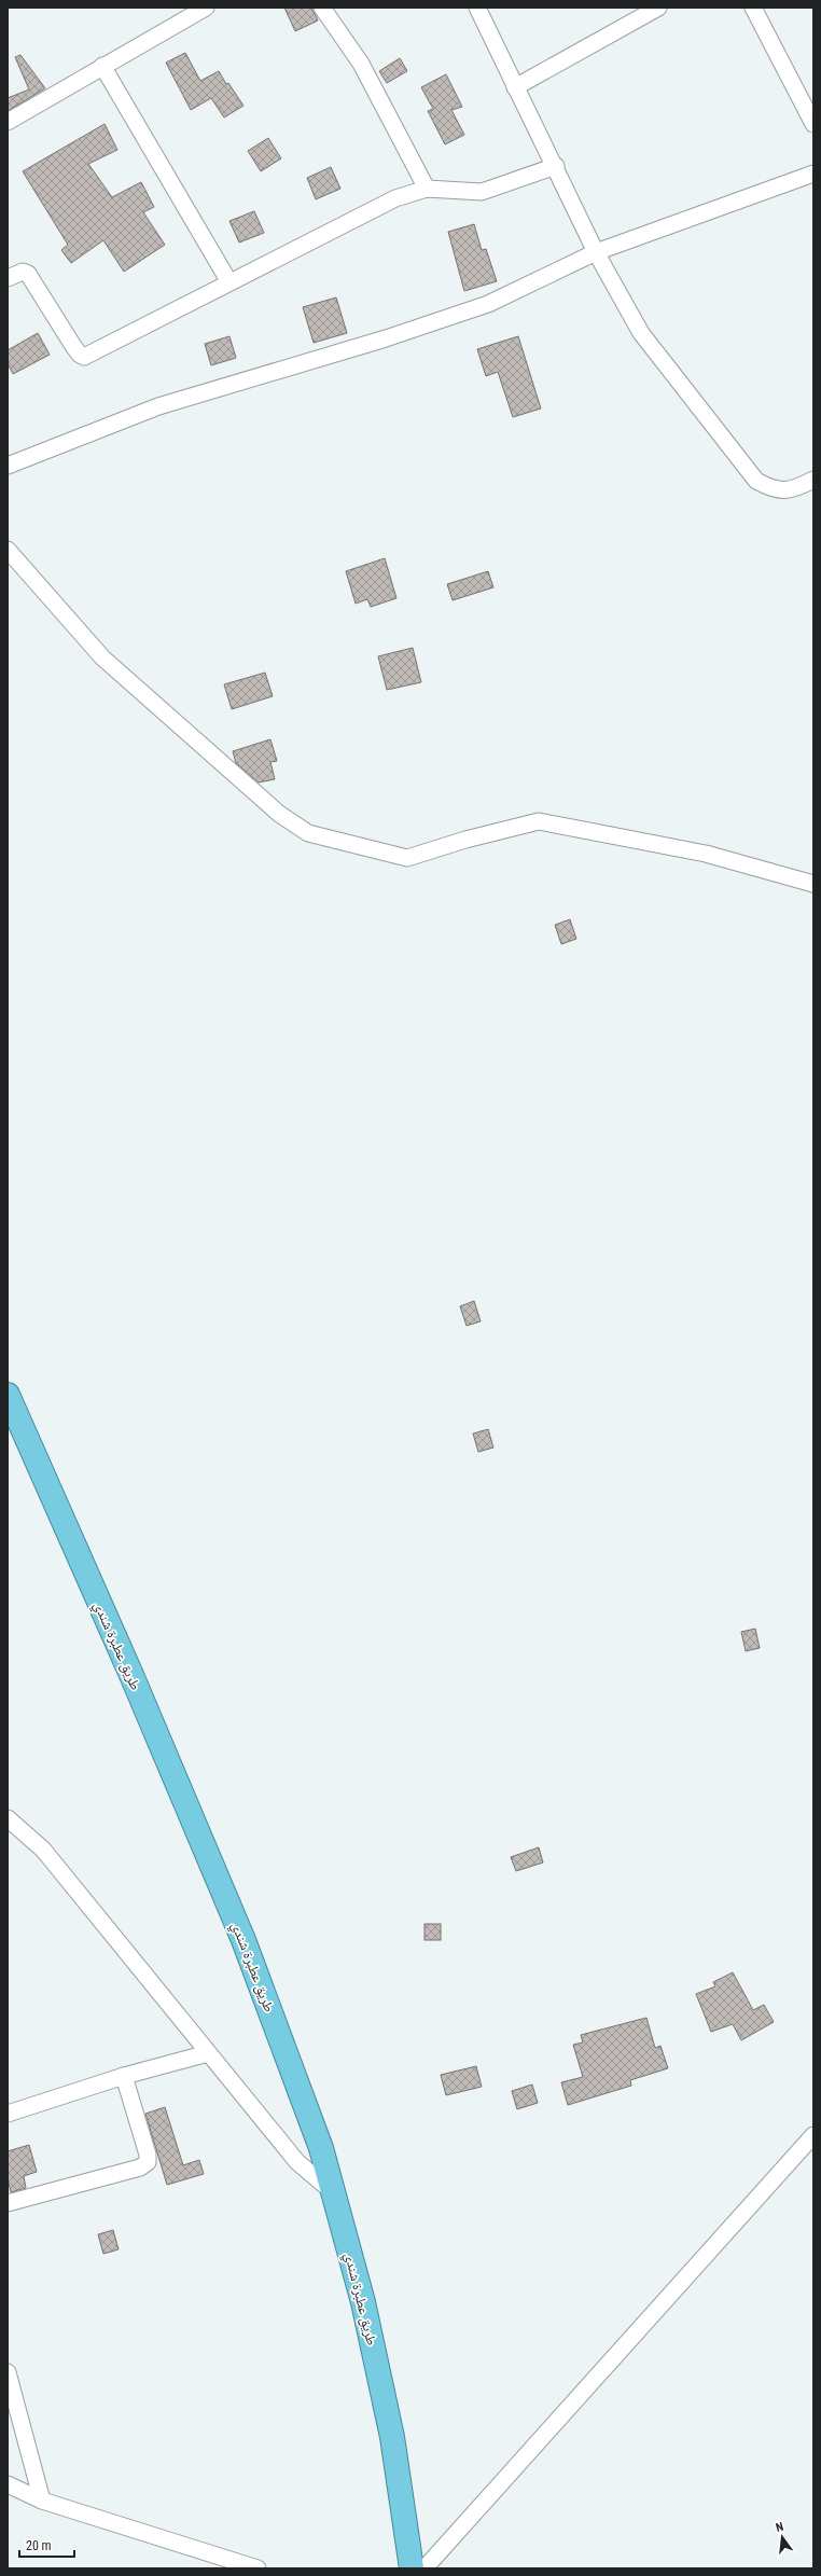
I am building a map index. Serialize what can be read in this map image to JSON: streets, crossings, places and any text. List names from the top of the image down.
{
  "streets": {
    "highway": ["طريق عطبرة شندي"]
  },
  "scale_bar": "20 m",
  "north": "top"
}
